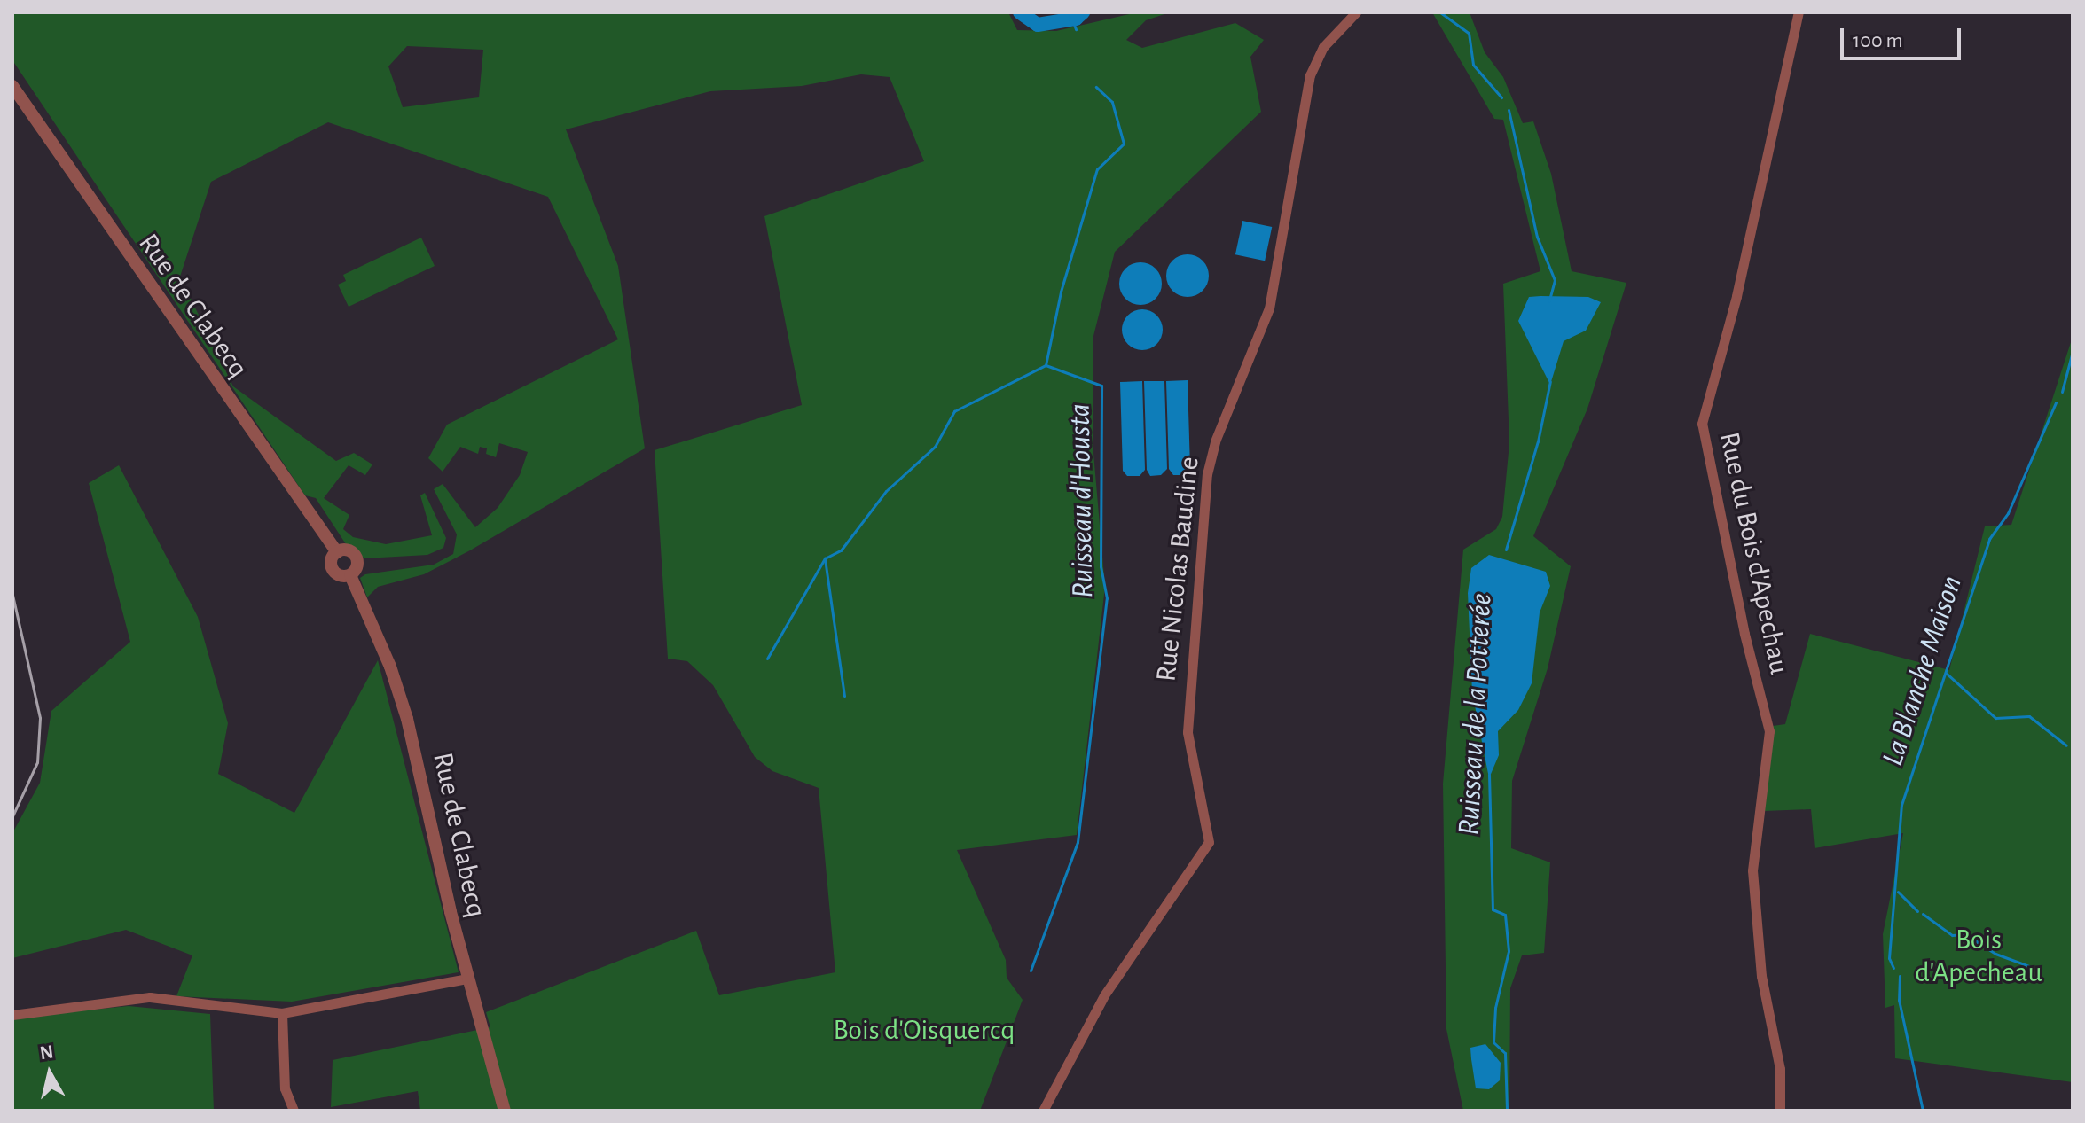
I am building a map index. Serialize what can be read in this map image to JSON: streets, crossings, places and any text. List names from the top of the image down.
{
  "streets": {
    "street": ["Rue de Clabecq", "Rue du Bois d'Apechau", "Rue Nicolas Baudine"]
  },
  "water": ["Ruisseau d'Housta", "La Blanche Maison", "Ruisseau de la Potterée"],
  "parks": ["Bois d'Apecheau", "Bois d'Oisquercq"],
  "scale_bar": "100 m",
  "north": "top"
}
